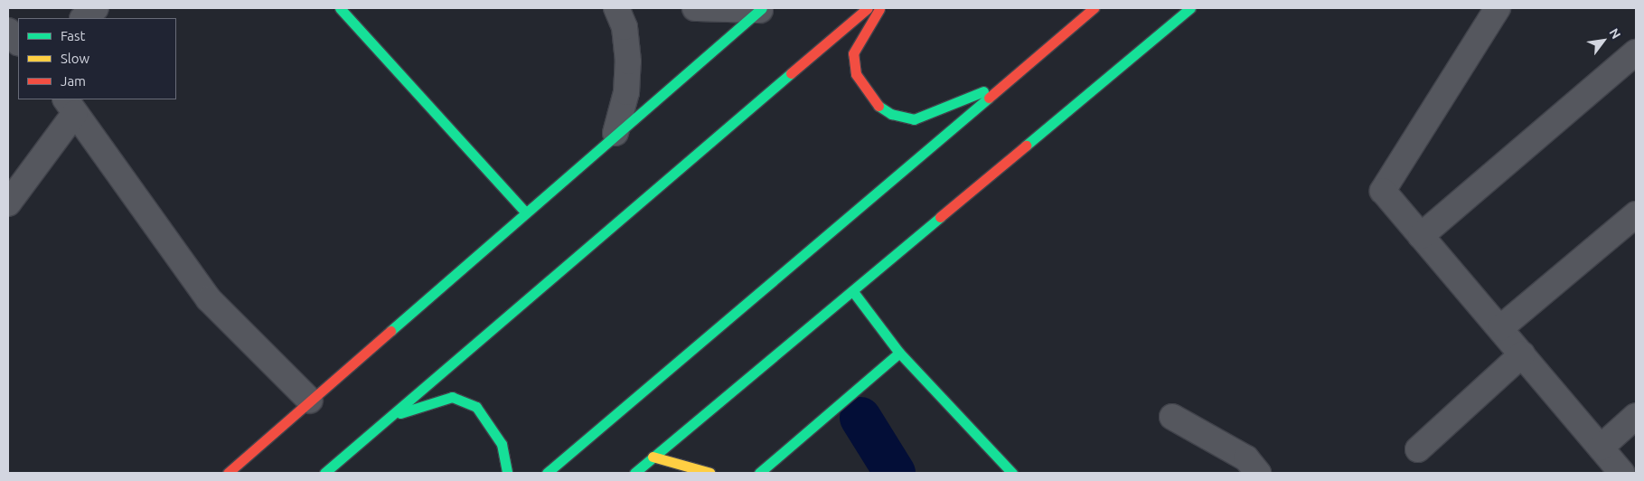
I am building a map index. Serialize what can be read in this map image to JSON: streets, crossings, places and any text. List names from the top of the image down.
{
  "legend": ["Fast", "Slow", "Jam"],
  "north": "top right"
}
